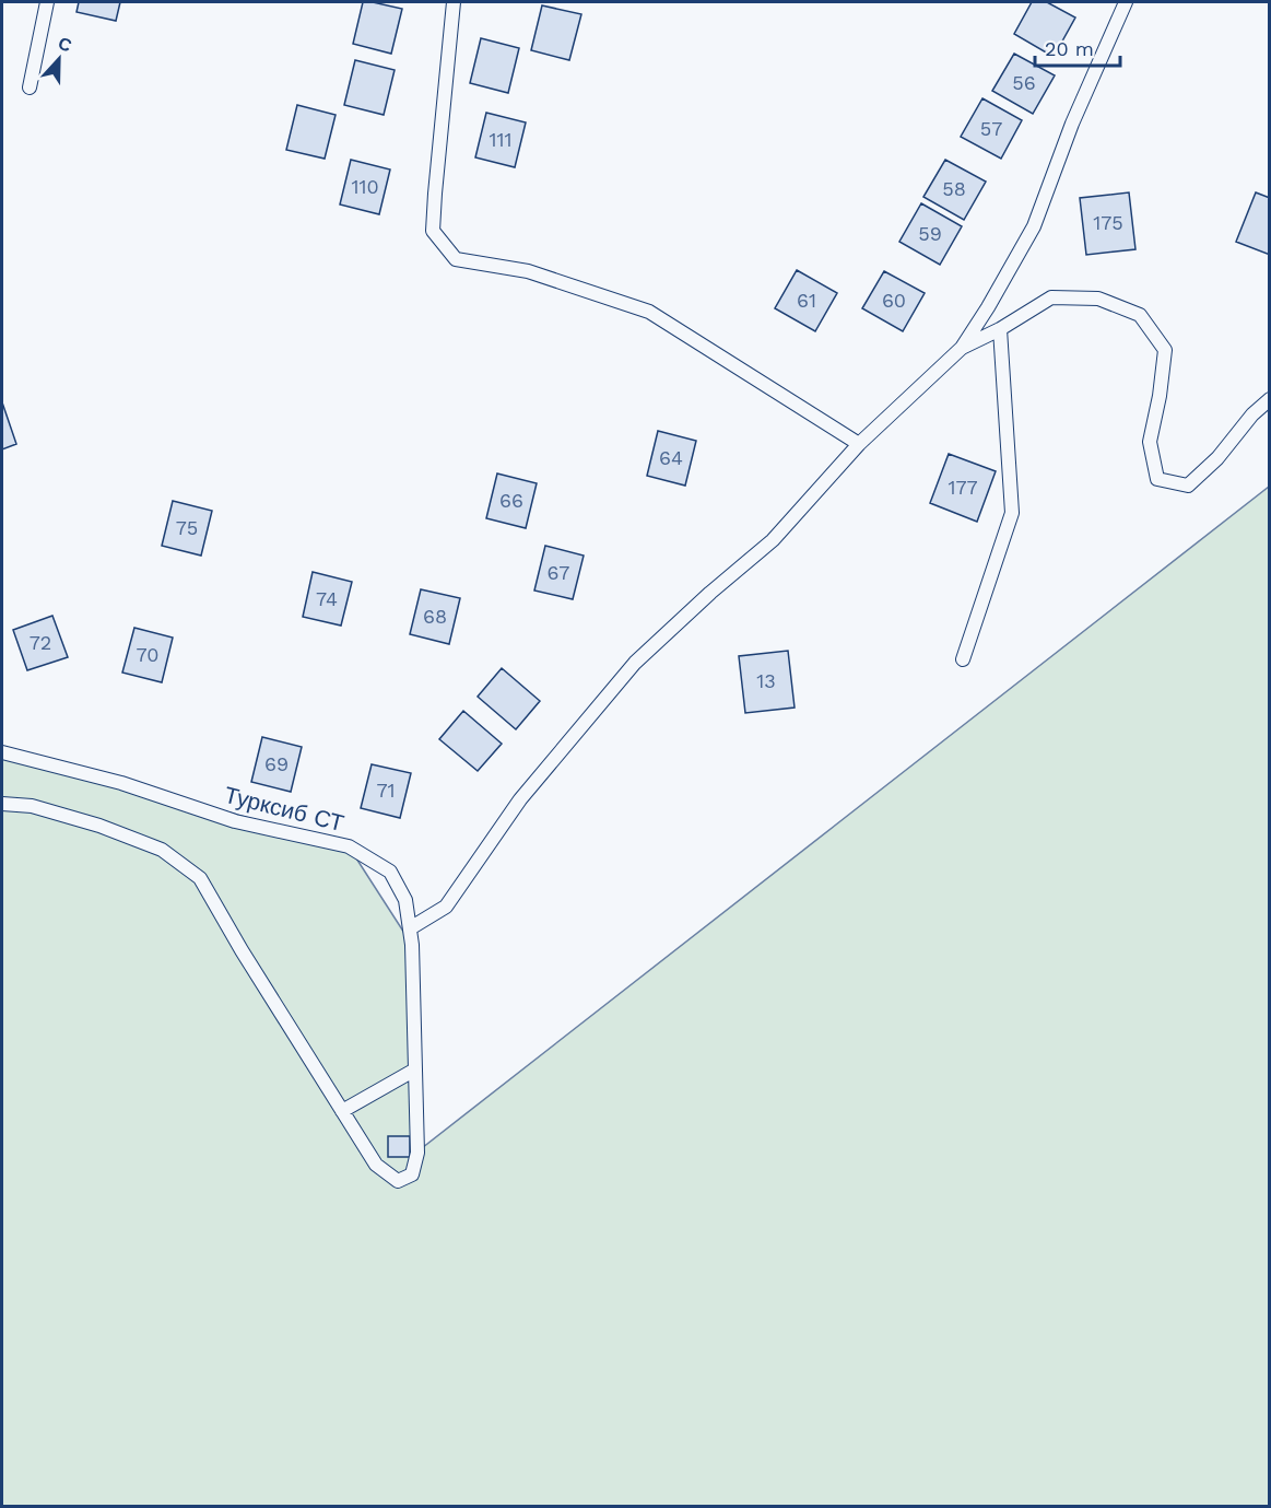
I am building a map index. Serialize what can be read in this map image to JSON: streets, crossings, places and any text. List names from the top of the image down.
{
  "streets": {
    "lane": ["Турксиб СТ"]
  },
  "house_numbers": [
    "56",
    "57",
    "111",
    "110",
    "58",
    "175",
    "59",
    "61",
    "60",
    "64",
    "177",
    "66",
    "75",
    "67",
    "74",
    "68",
    "72",
    "70",
    "13",
    "69",
    "71"
  ],
  "scale_bar": "20 m",
  "north": "top"
}
